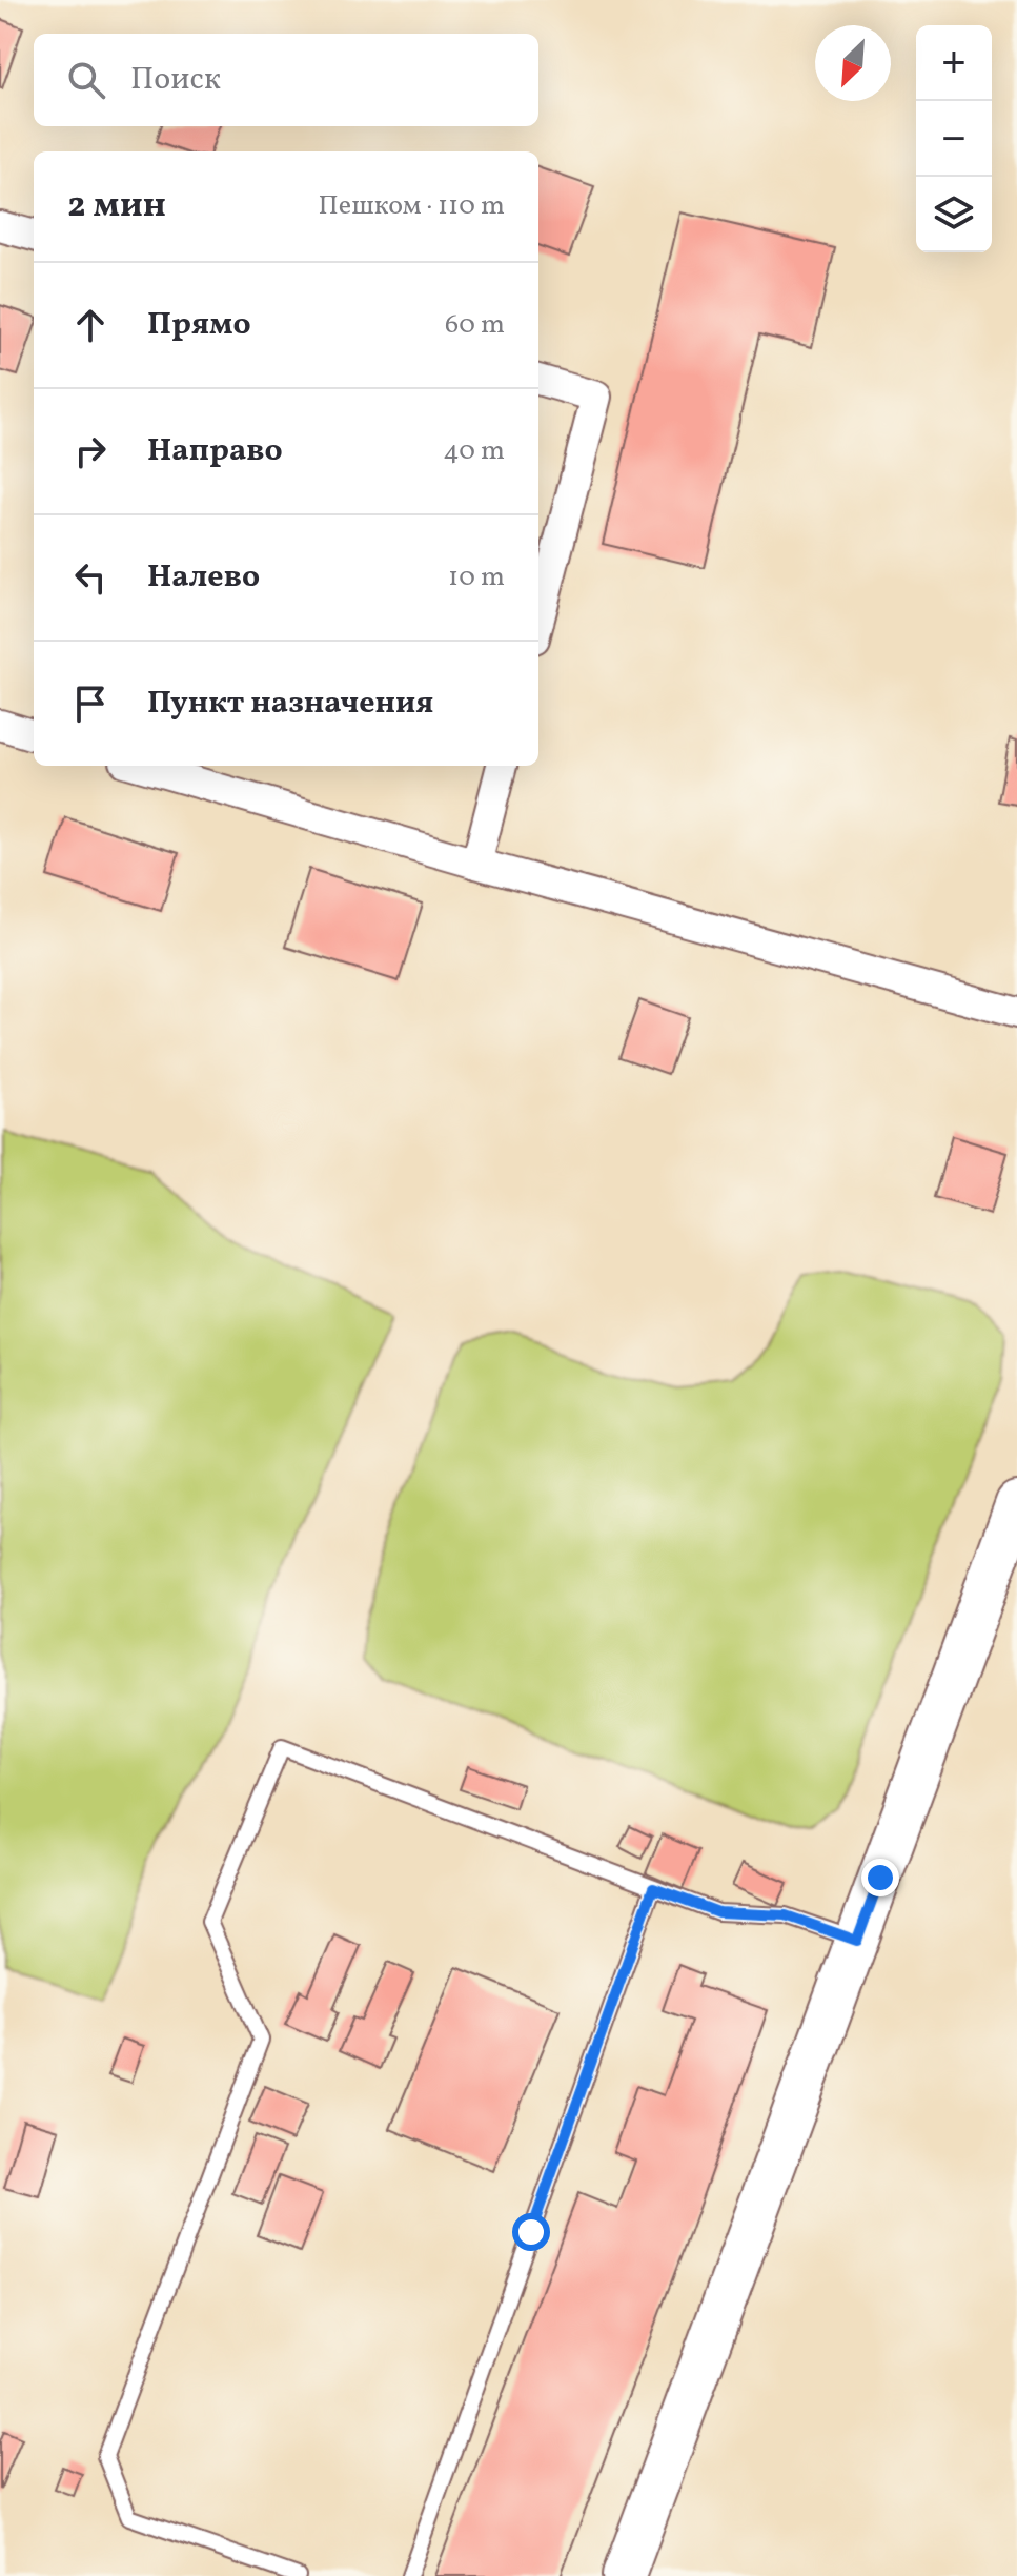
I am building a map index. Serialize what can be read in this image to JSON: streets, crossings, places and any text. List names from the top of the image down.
{
  "north": "bottom left",
  "page": {
    "map_buttons": ["+", "−"],
    "search": "Поиск",
    "heading": ["2 мин", "Пешком · 110 m"],
    "list": [
      ["Прямо", "60 m"],
      ["Направо", "40 m"],
      ["Налево", "10 m"],
      "Пункт назначения"
    ]
  }
}
